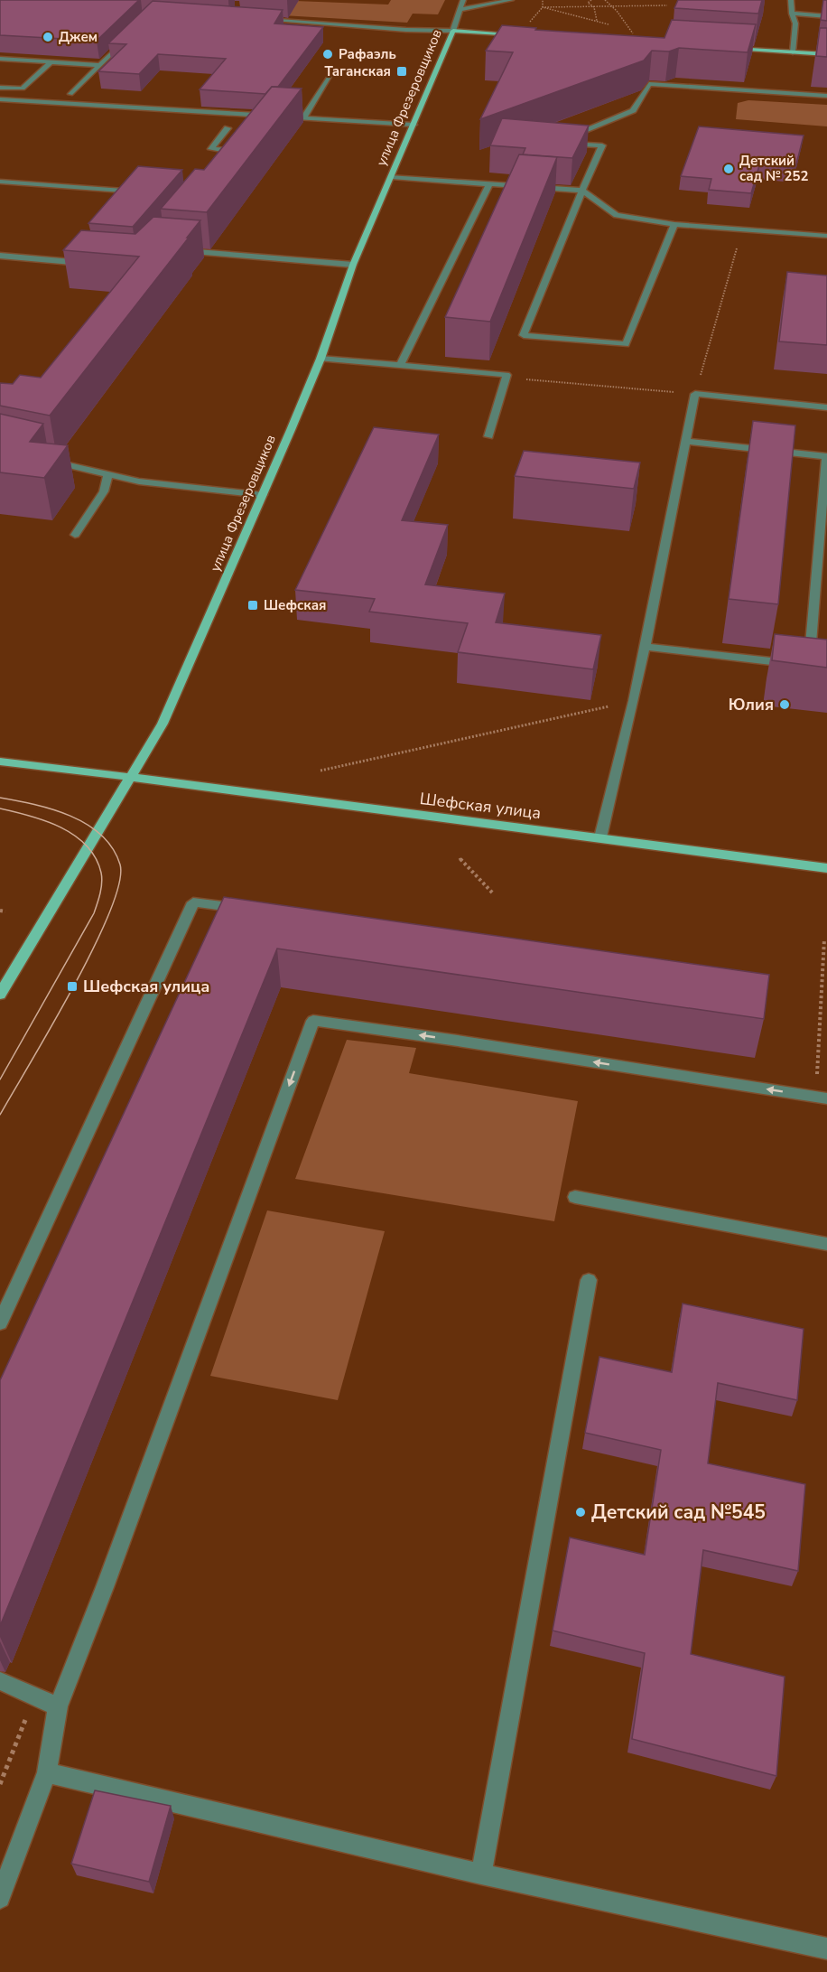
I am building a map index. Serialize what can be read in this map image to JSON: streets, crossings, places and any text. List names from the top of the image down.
{
  "streets": {
    "main road": ["улица Фрезеровщиков", "Шефская улица"]
  },
  "crossings": [
    ["улица Фрезеровщиков", "Шефская улица"]
  ],
  "places": {
    "other": [
      "Джем",
      "Рафаэль",
      "Детский сад № 252",
      "Юлия",
      "Детский сад №545"
    ],
    "transit": ["Таганская", "Шефская", "Шефская улица"]
  }
}
